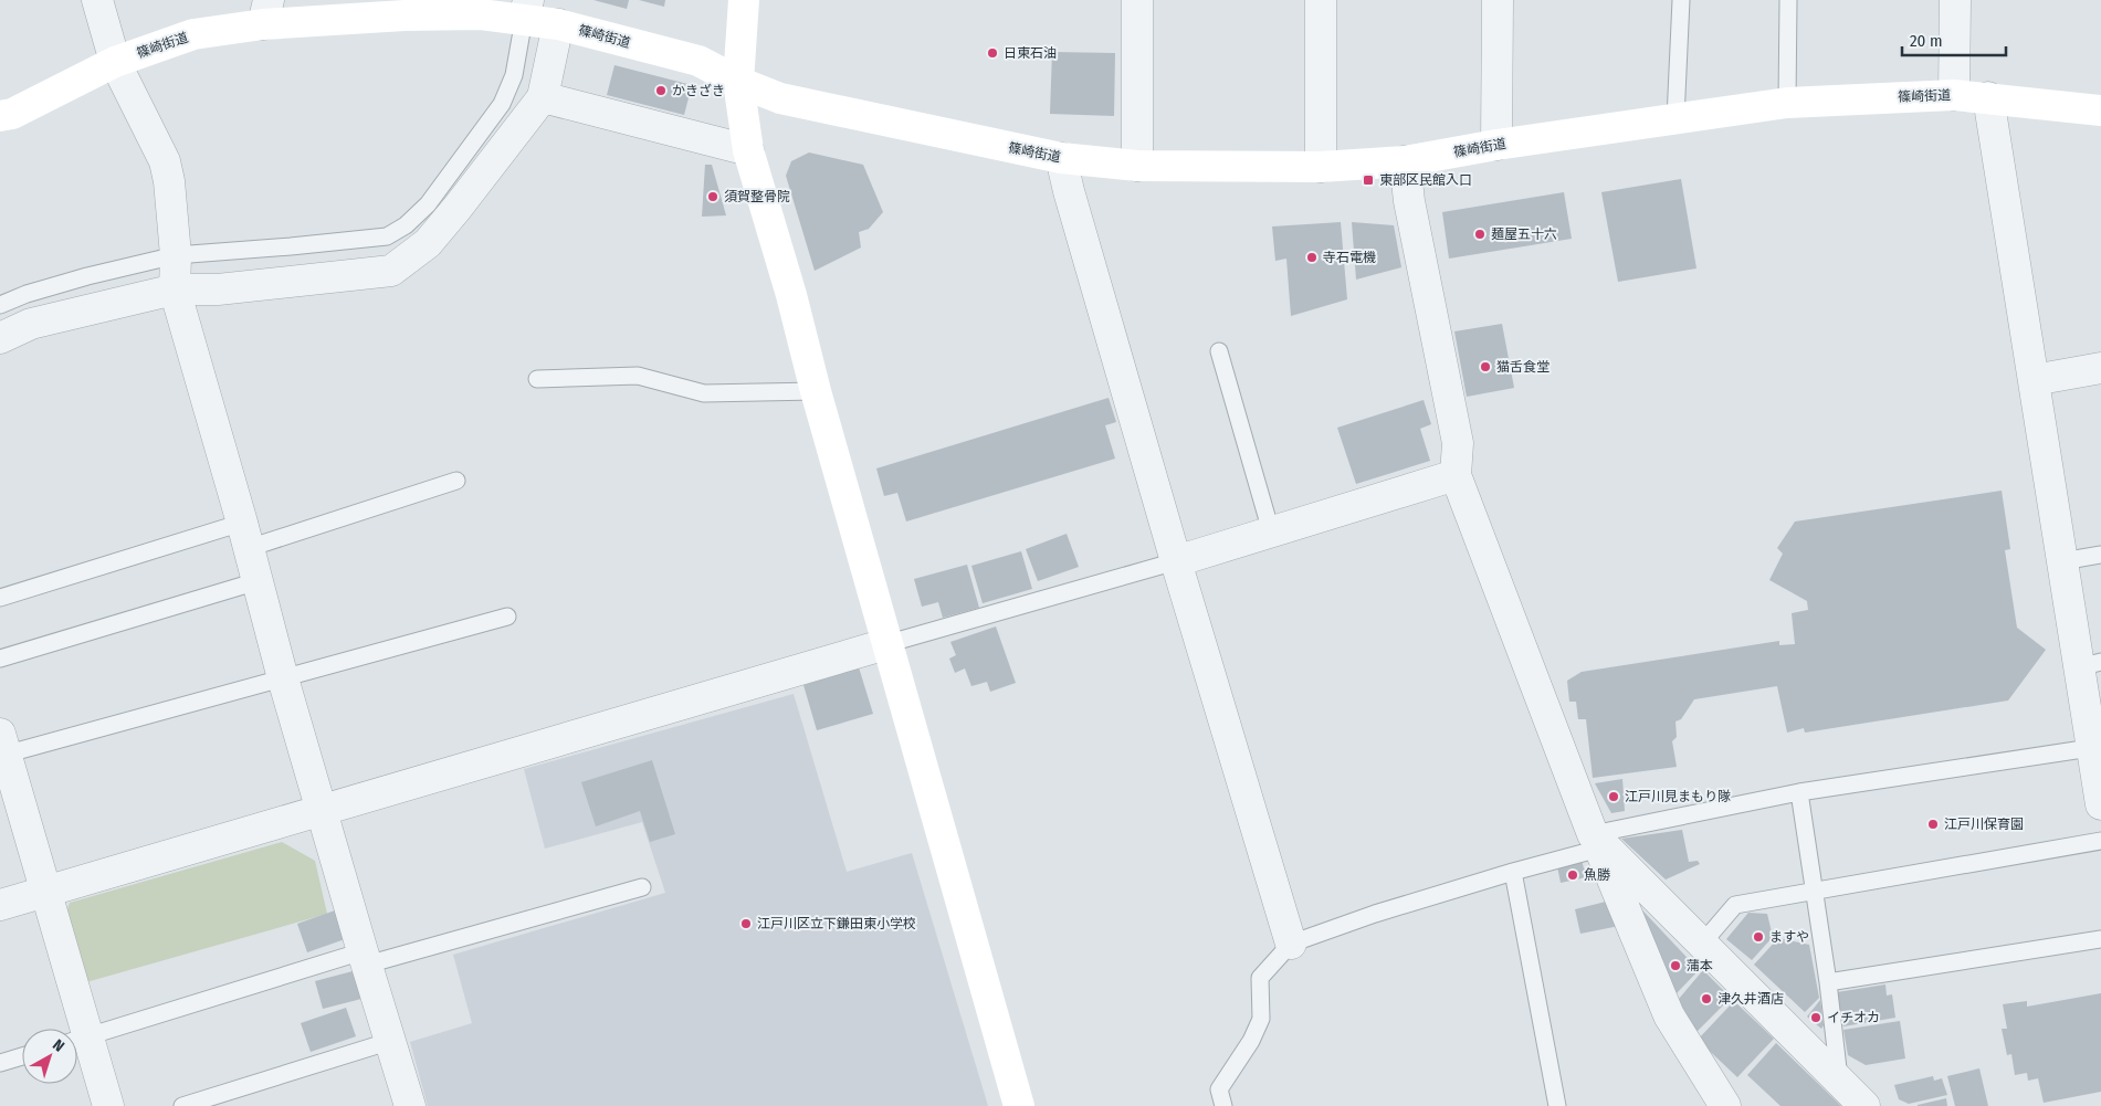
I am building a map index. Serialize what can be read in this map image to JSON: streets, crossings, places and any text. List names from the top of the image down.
{
  "streets": {
    "street": ["篠崎街道"]
  },
  "places": {
    "other": [
      "日東石油",
      "かきざき",
      "須賀整骨院",
      "麺屋五十六",
      "寺石電機",
      "猫舌食堂",
      "江戸川見まもり隊",
      "江戸川保育園",
      "魚勝",
      "江戸川区立下鎌田東小学校",
      "ますや",
      "蒲本",
      "津久井酒店",
      "イチオカ"
    ],
    "transit": ["東部区民館入口"]
  },
  "scale_bar": "20 m",
  "north": "top right"
}
